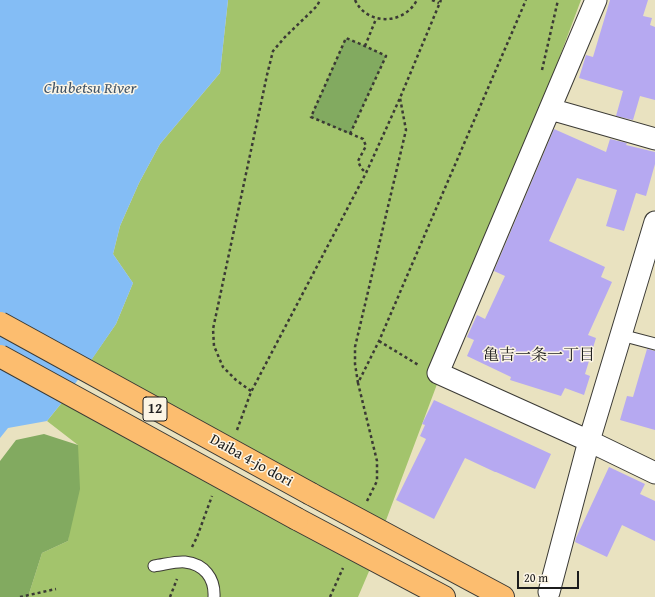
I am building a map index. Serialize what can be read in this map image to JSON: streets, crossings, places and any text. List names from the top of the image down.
{
  "streets": {
    "highway": ["12", "Daiba 4-jo dori"]
  },
  "districts": ["亀吉一条一丁目"],
  "water": ["Chubetsu River"],
  "scale_bar": "20 m"
}
